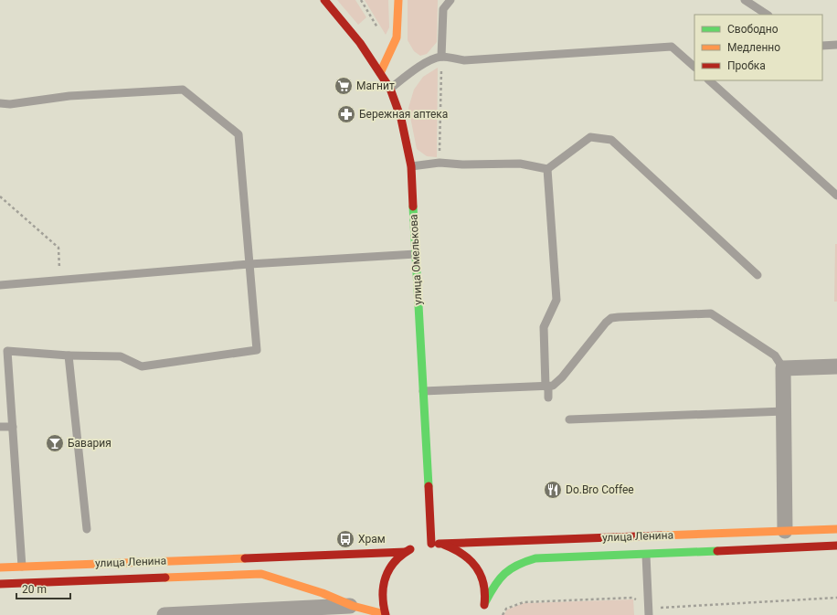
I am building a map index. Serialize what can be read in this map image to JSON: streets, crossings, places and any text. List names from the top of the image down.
{
  "streets": {
    "street": ["улица Омелькова", "улица Ленина"]
  },
  "crossings": [
    ["улица Омелькова", "улица Ленина"]
  ],
  "places": {
    "supermarket": ["Магнит"],
    "pharmacy": ["Бережная аптека"],
    "bar": ["Бавария"],
    "restaurant": ["Do.Bro Coffee"],
    "bus stop": ["Храм"]
  },
  "legend": ["Свободно", "Медленно", "Пробка"],
  "scale_bar": "20 m"
}
